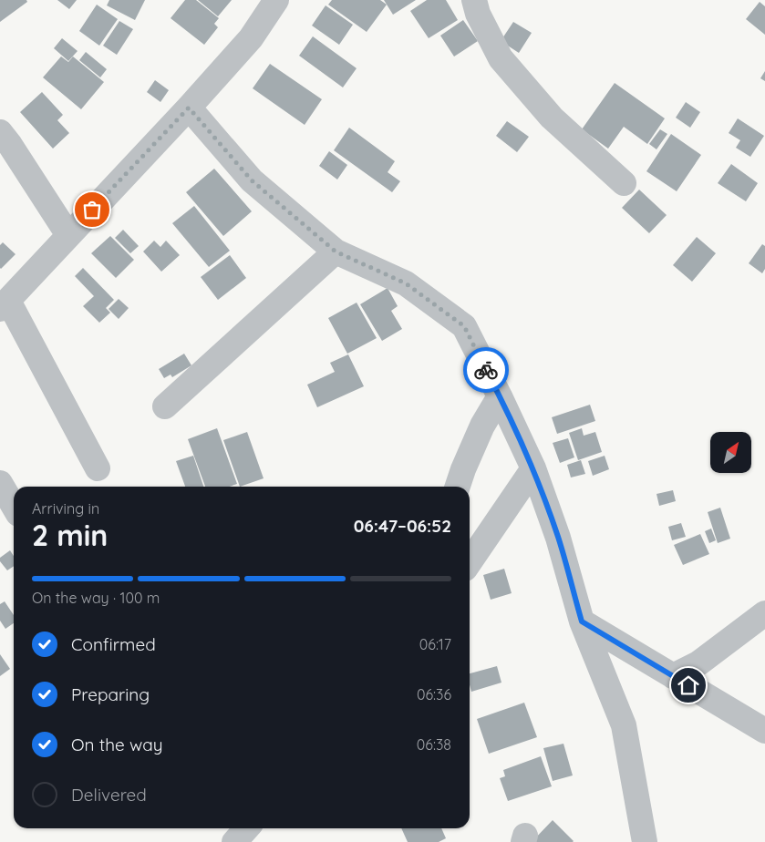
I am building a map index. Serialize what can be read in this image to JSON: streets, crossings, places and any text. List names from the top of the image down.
{
  "north": "top right",
  "page": {
    "heading": ["2 min", "Arriving in", "06:47–06:52"],
    "bar": "On the way · 100 m",
    "list": [
      ["Confirmed", "06:17"],
      ["Preparing", "06:36"],
      ["On the way", "06:38"],
      "Delivered"
    ]
  }
}
